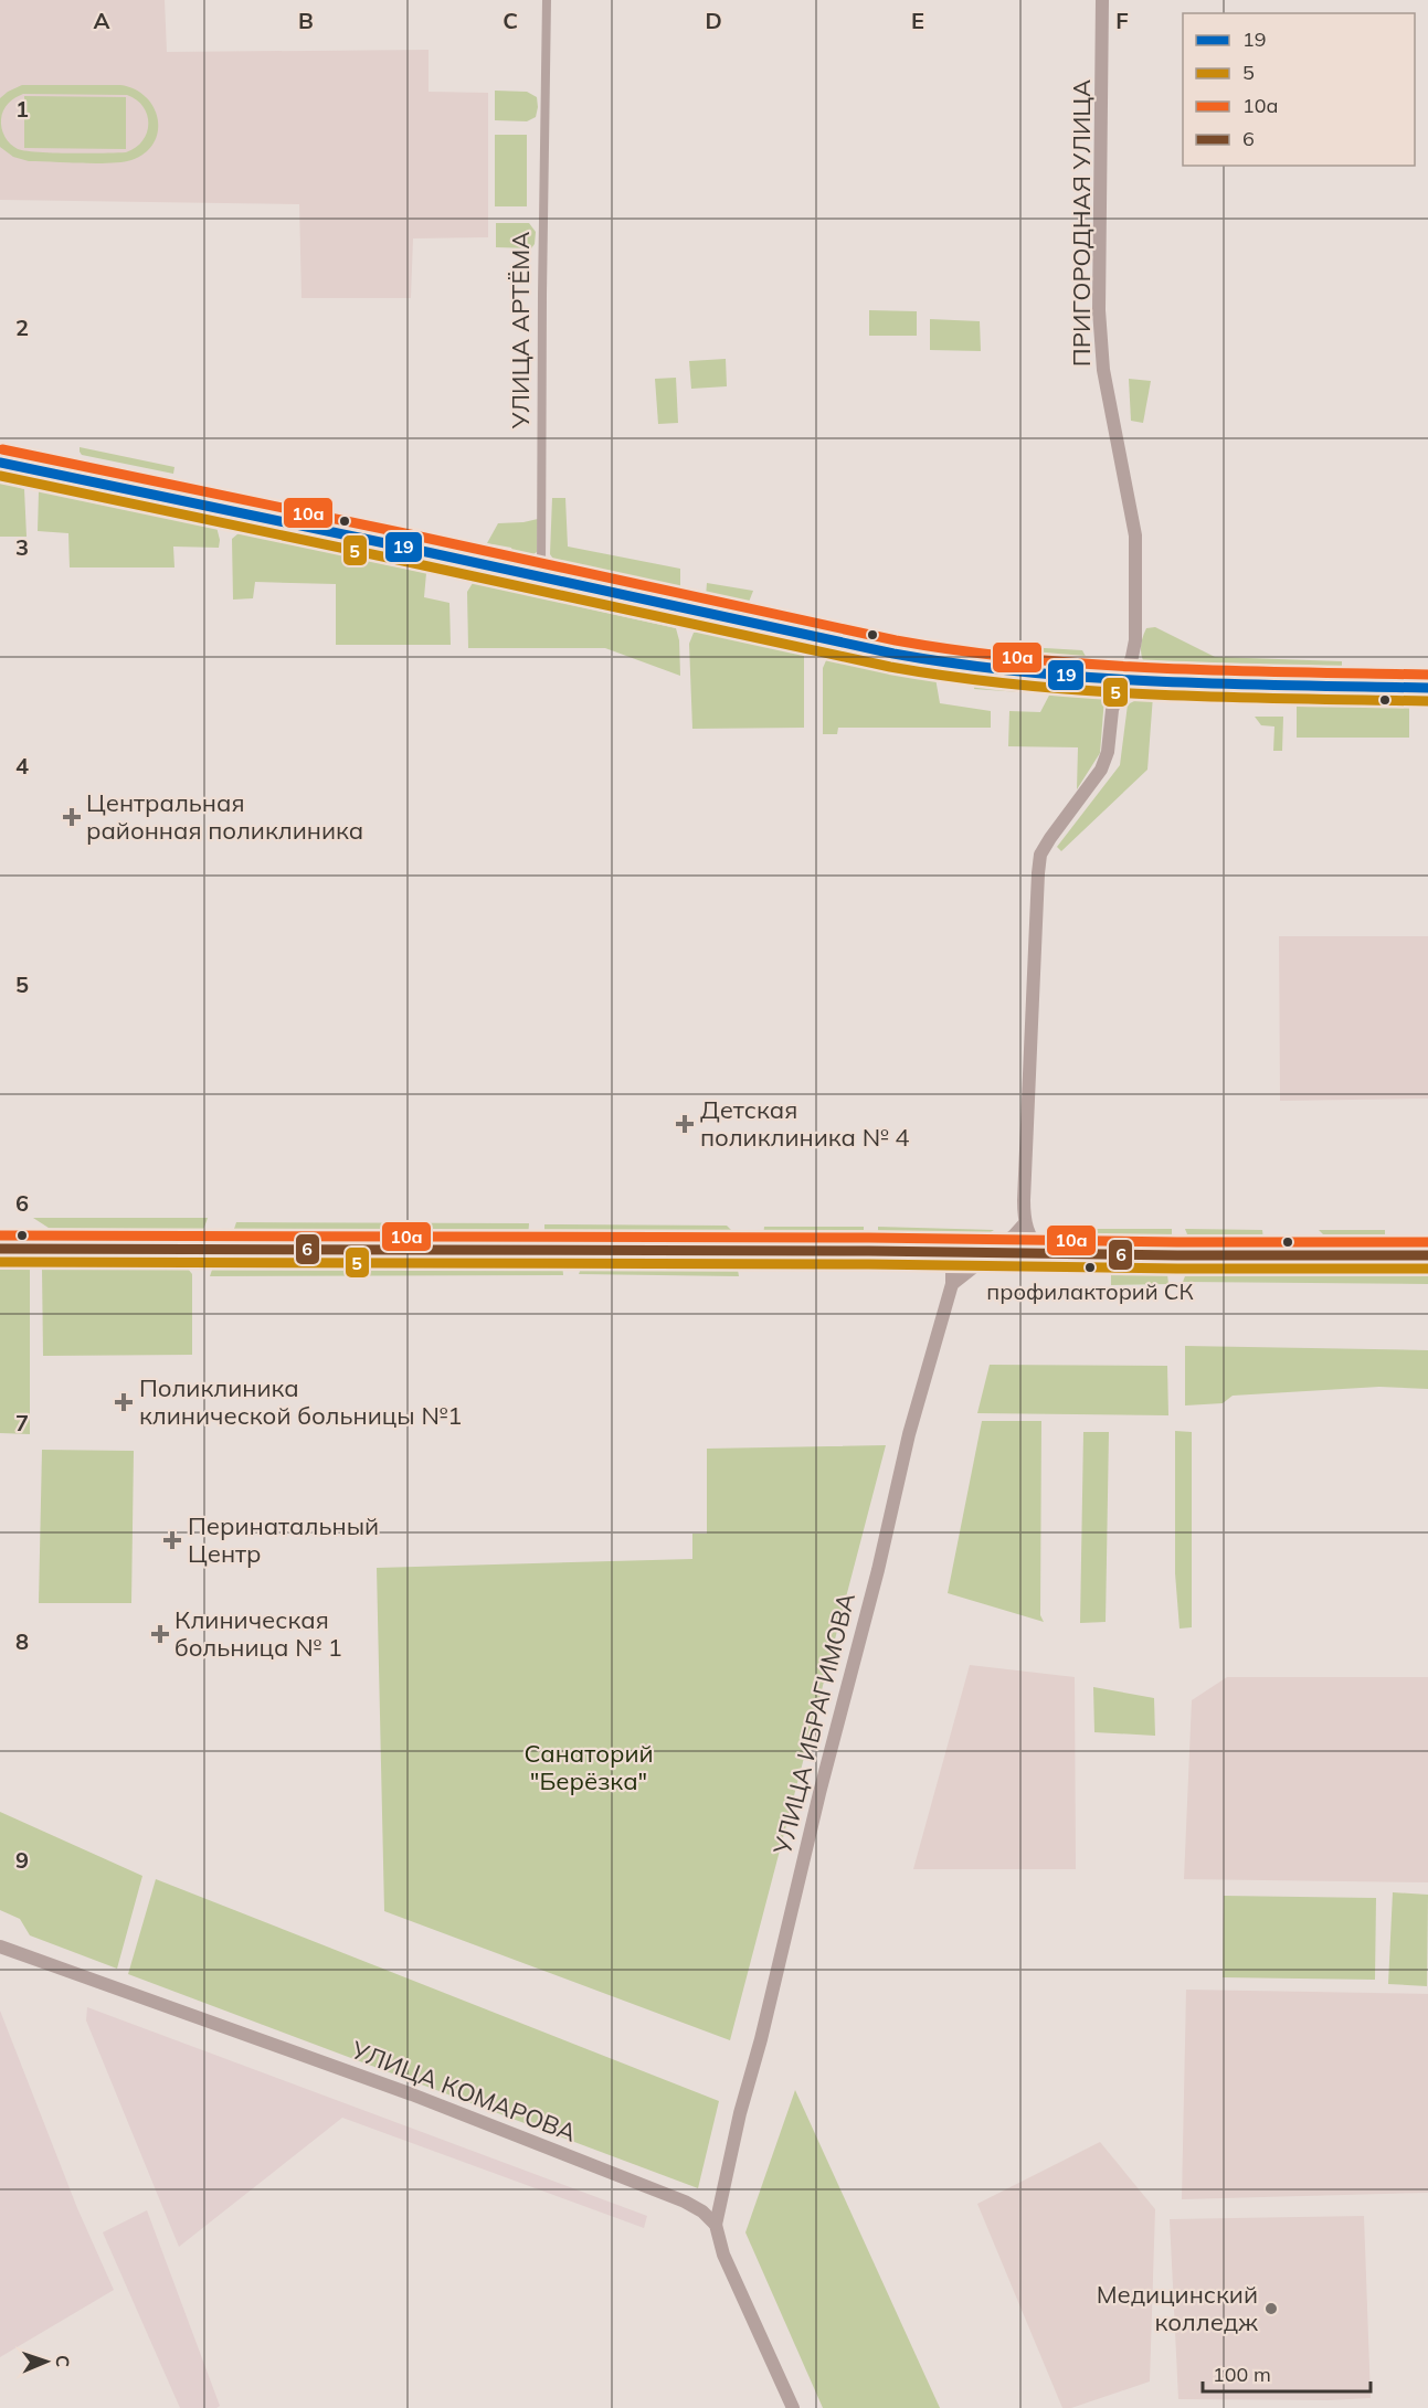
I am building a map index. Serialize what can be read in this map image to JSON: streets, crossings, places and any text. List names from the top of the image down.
{
  "streets": {
    "main road": ["ПРИГОРОДНАЯ УЛИЦА", "УЛИЦА ИБРАГИМОВА", "УЛИЦА КОМАРОВА"],
    "street": ["УЛИЦА АРТЁМА"]
  },
  "crossings": [
    ["УЛИЦА ИБРАГИМОВА", "УЛИЦА КОМАРОВА"]
  ],
  "parks": ["Санаторий \"Берёзка\""],
  "places": {
    "health": [
      "Центральная районная поликлиника",
      "Детская поликлиника № 4",
      "Поликлиника клинической больницы №1",
      "Перинатальный Центр",
      "Клиническая больница № 1"
    ],
    "other": ["профилакторий СК", "Медицинский колледж"]
  },
  "lines": [
    "transit line 10а",
    "transit line 19",
    "transit line 5",
    "transit line 6"
  ],
  "legend": [
    "19",
    "5",
    "10а",
    "6"
  ],
  "scale_bar": "100 m",
  "north": "right",
  "grid": {
    "columns": [
      "A",
      "B",
      "C",
      "D",
      "E",
      "F"
    ],
    "rows": [
      "1",
      "2",
      "3",
      "4",
      "5",
      "6",
      "7",
      "8",
      "9"
    ]
  }
}
